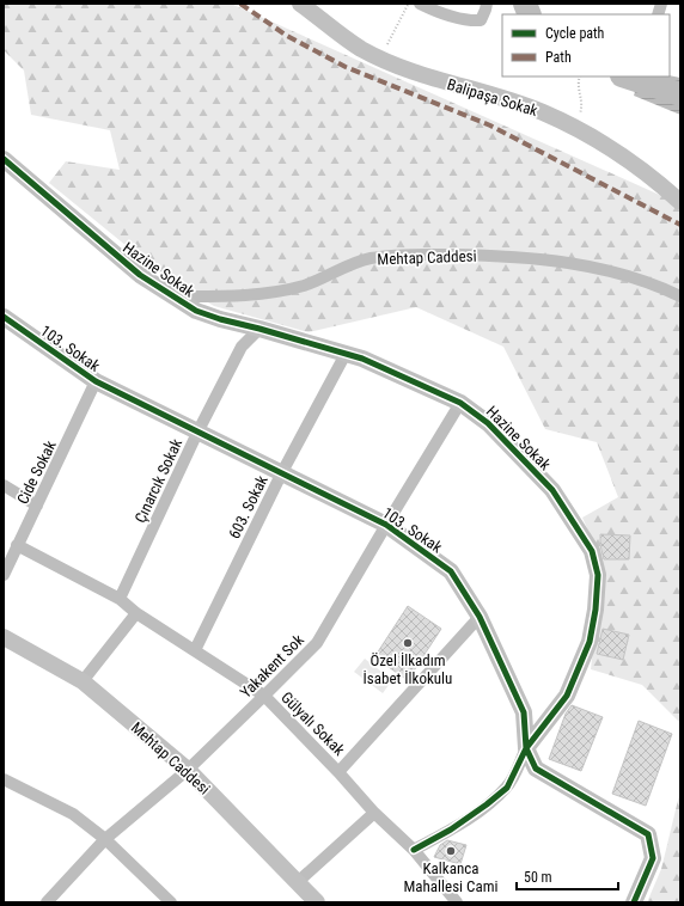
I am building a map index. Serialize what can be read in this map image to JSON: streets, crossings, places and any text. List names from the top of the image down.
{
  "streets": {
    "street": [
      "Balipaşa Sokak",
      "Mehtap Caddesi",
      "Hazine Sokak",
      "103. Sokak",
      "Cide Sokak",
      "Çınarcık Sokak",
      "603. Sokak",
      "Yakakent Sok",
      "Gülyalı Sokak"
    ]
  },
  "crossings": [
    ["Mehtap Caddesi", "Hazine Sokak"],
    ["Mehtap Caddesi", "Yakakent Sok"],
    ["Hazine Sokak", "103. Sokak"],
    ["Hazine Sokak", "Çınarcık Sokak"],
    ["Hazine Sokak", "603. Sokak"],
    ["Hazine Sokak", "Yakakent Sok"],
    ["Hazine Sokak", "Gülyalı Sokak"],
    ["103. Sokak", "Cide Sokak"],
    ["103. Sokak", "Çınarcık Sokak"],
    ["103. Sokak", "603. Sokak"],
    ["103. Sokak", "Yakakent Sok"],
    ["Cide Sokak", "Gülyalı Sokak"],
    ["Çınarcık Sokak", "Gülyalı Sokak"],
    ["603. Sokak", "Gülyalı Sokak"],
    ["Yakakent Sok", "Gülyalı Sokak"]
  ],
  "places": ["Özel İlkadım İsabet İlkokulu", "Kalkanca Mahallesi Cami"],
  "legend": ["Cycle path", "Path"],
  "scale_bar": "50 m"
}
